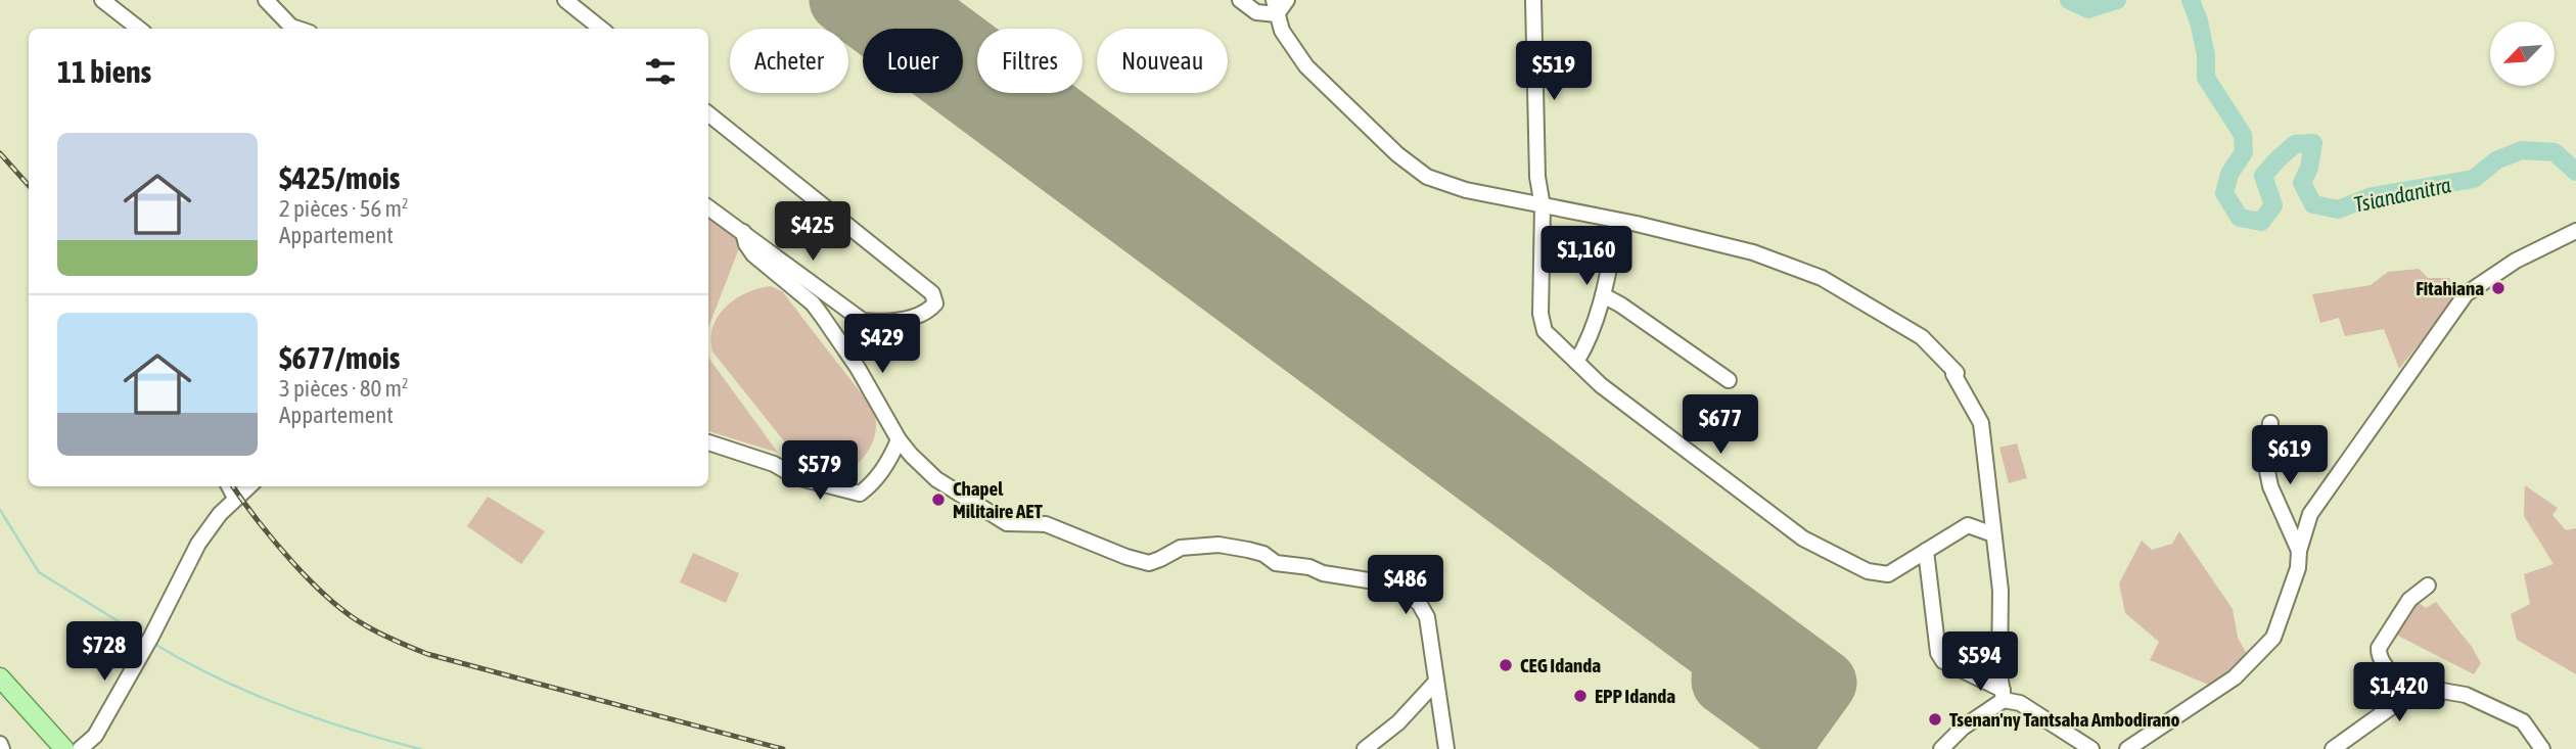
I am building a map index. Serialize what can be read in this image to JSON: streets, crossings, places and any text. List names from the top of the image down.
{
  "water": ["Tsiandanitra"],
  "places": [
    "Fitahiana",
    "Chapel Militaire AET",
    "CEG Idanda",
    "EPP Idanda",
    "Tsenan'ny Tantsaha Ambodirano"
  ],
  "north": "bottom left",
  "page": {
    "chip": [
      "Acheter",
      "Louer",
      "Filtres",
      "Nouveau"
    ],
    "heading": "11 biens",
    "price": [
      "$519",
      "$425",
      "$1,160",
      "$429",
      "$677",
      "$619",
      "$579",
      "$486",
      "$728",
      "$594",
      "$1,420"
    ],
    "list": [
      {
        "name": "$425/mois",
        "note": "2 pièces · 56 m² · Appartement"
      },
      {
        "name": "$677/mois",
        "note": "3 pièces · 80 m² · Appartement"
      }
    ]
  }
}
